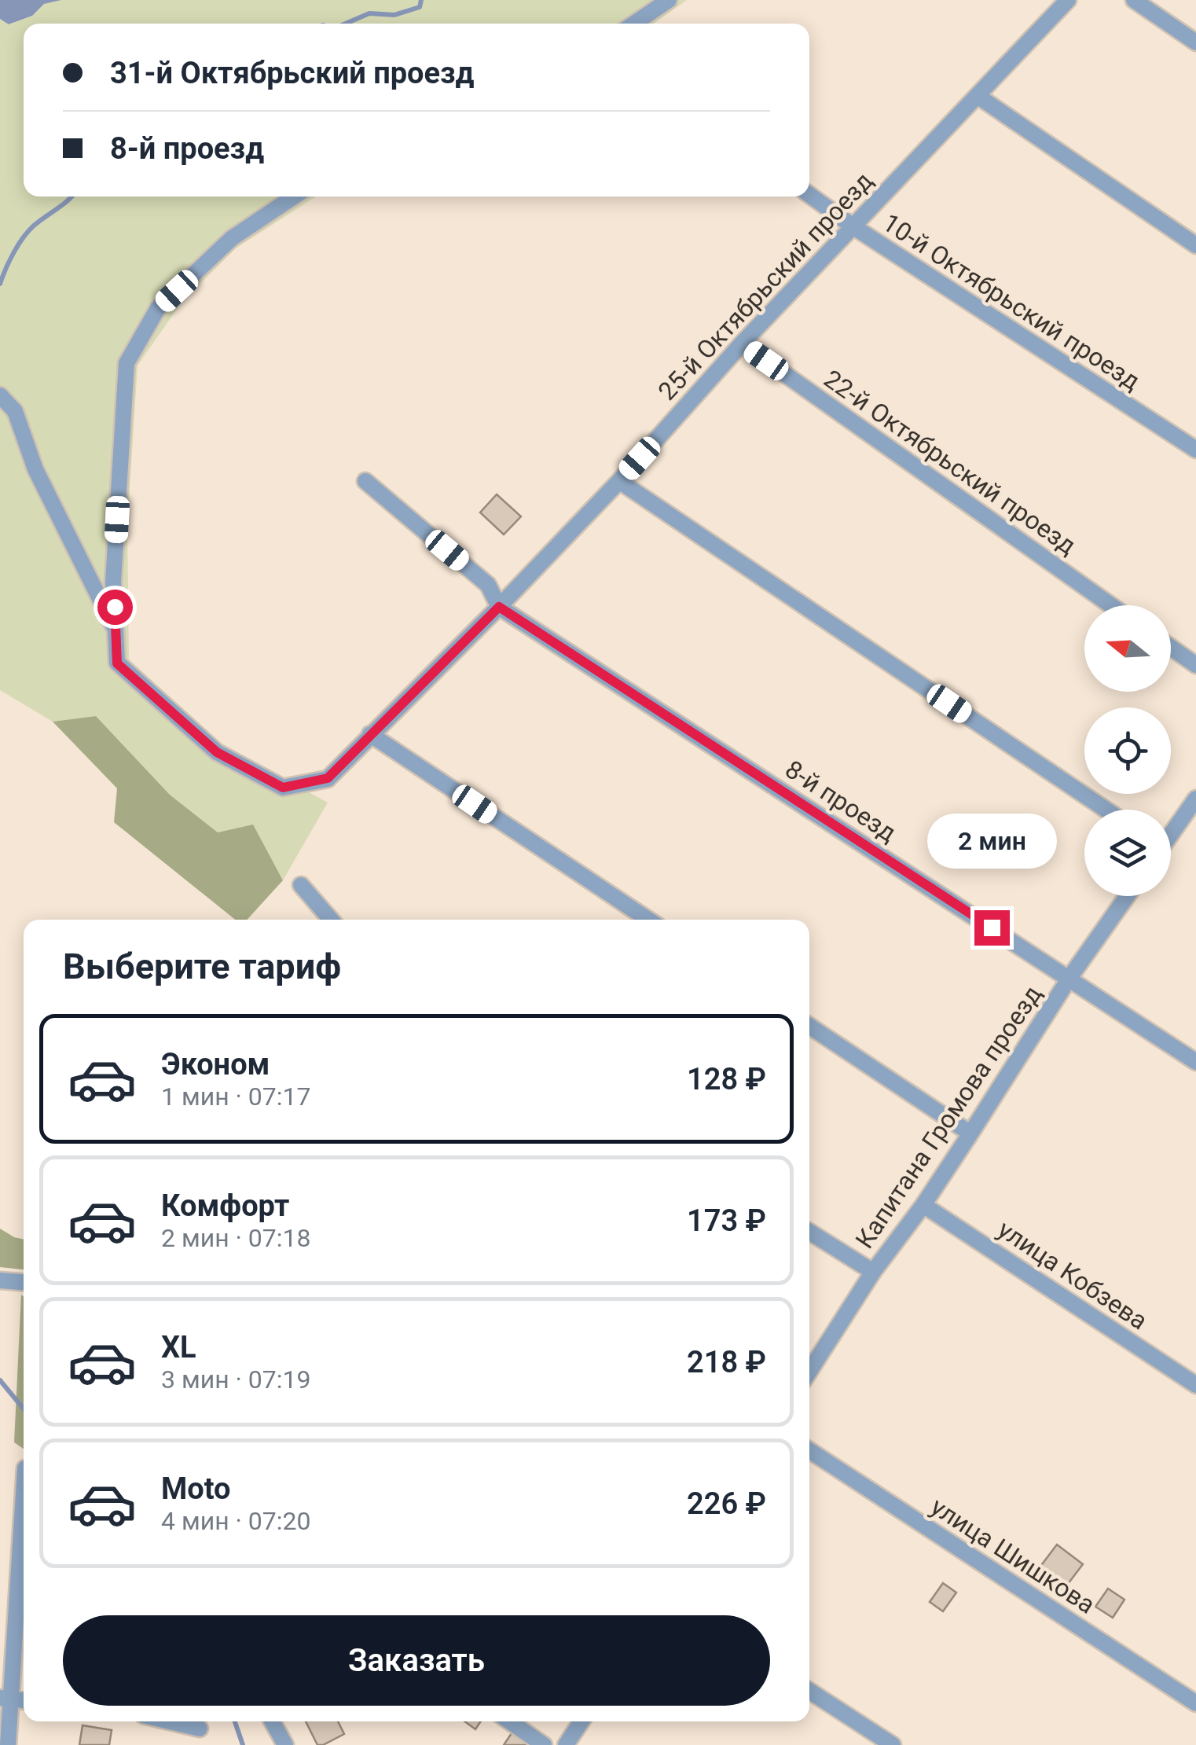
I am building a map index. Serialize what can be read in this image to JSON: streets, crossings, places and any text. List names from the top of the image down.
{
  "streets": {
    "street": [
      "25-й Октябрьский проезд",
      "10-й Октябрьский проезд",
      "22-й Октябрьский проезд",
      "8-й проезд",
      "Капитана Громова проезд",
      "улица Кобзева",
      "улица Шишкова"
    ]
  },
  "crossings": [
    ["25-й Октябрьский проезд", "10-й Октябрьский проезд"],
    ["25-й Октябрьский проезд", "22-й Октябрьский проезд"],
    ["25-й Октябрьский проезд", "8-й проезд"],
    ["8-й проезд", "Капитана Громова проезд"],
    ["Капитана Громова проезд", "улица Кобзева"]
  ],
  "north": "left",
  "page": {
    "banner": ["31-й Октябрьский проезд", "8-й проезд"],
    "bubble": "2 мин",
    "heading": "Выберите тариф",
    "list": [
      {
        "name": "Эконом",
        "note": "1 мин · 07:17",
        "value": "128 ₽"
      },
      {
        "name": "Комфорт",
        "note": "2 мин · 07:18",
        "value": "173 ₽"
      },
      {
        "name": "XL",
        "note": "3 мин · 07:19",
        "value": "218 ₽"
      },
      {
        "name": "Moto",
        "note": "4 мин · 07:20",
        "value": "226 ₽"
      }
    ],
    "buttons": "Заказать"
  }
}
